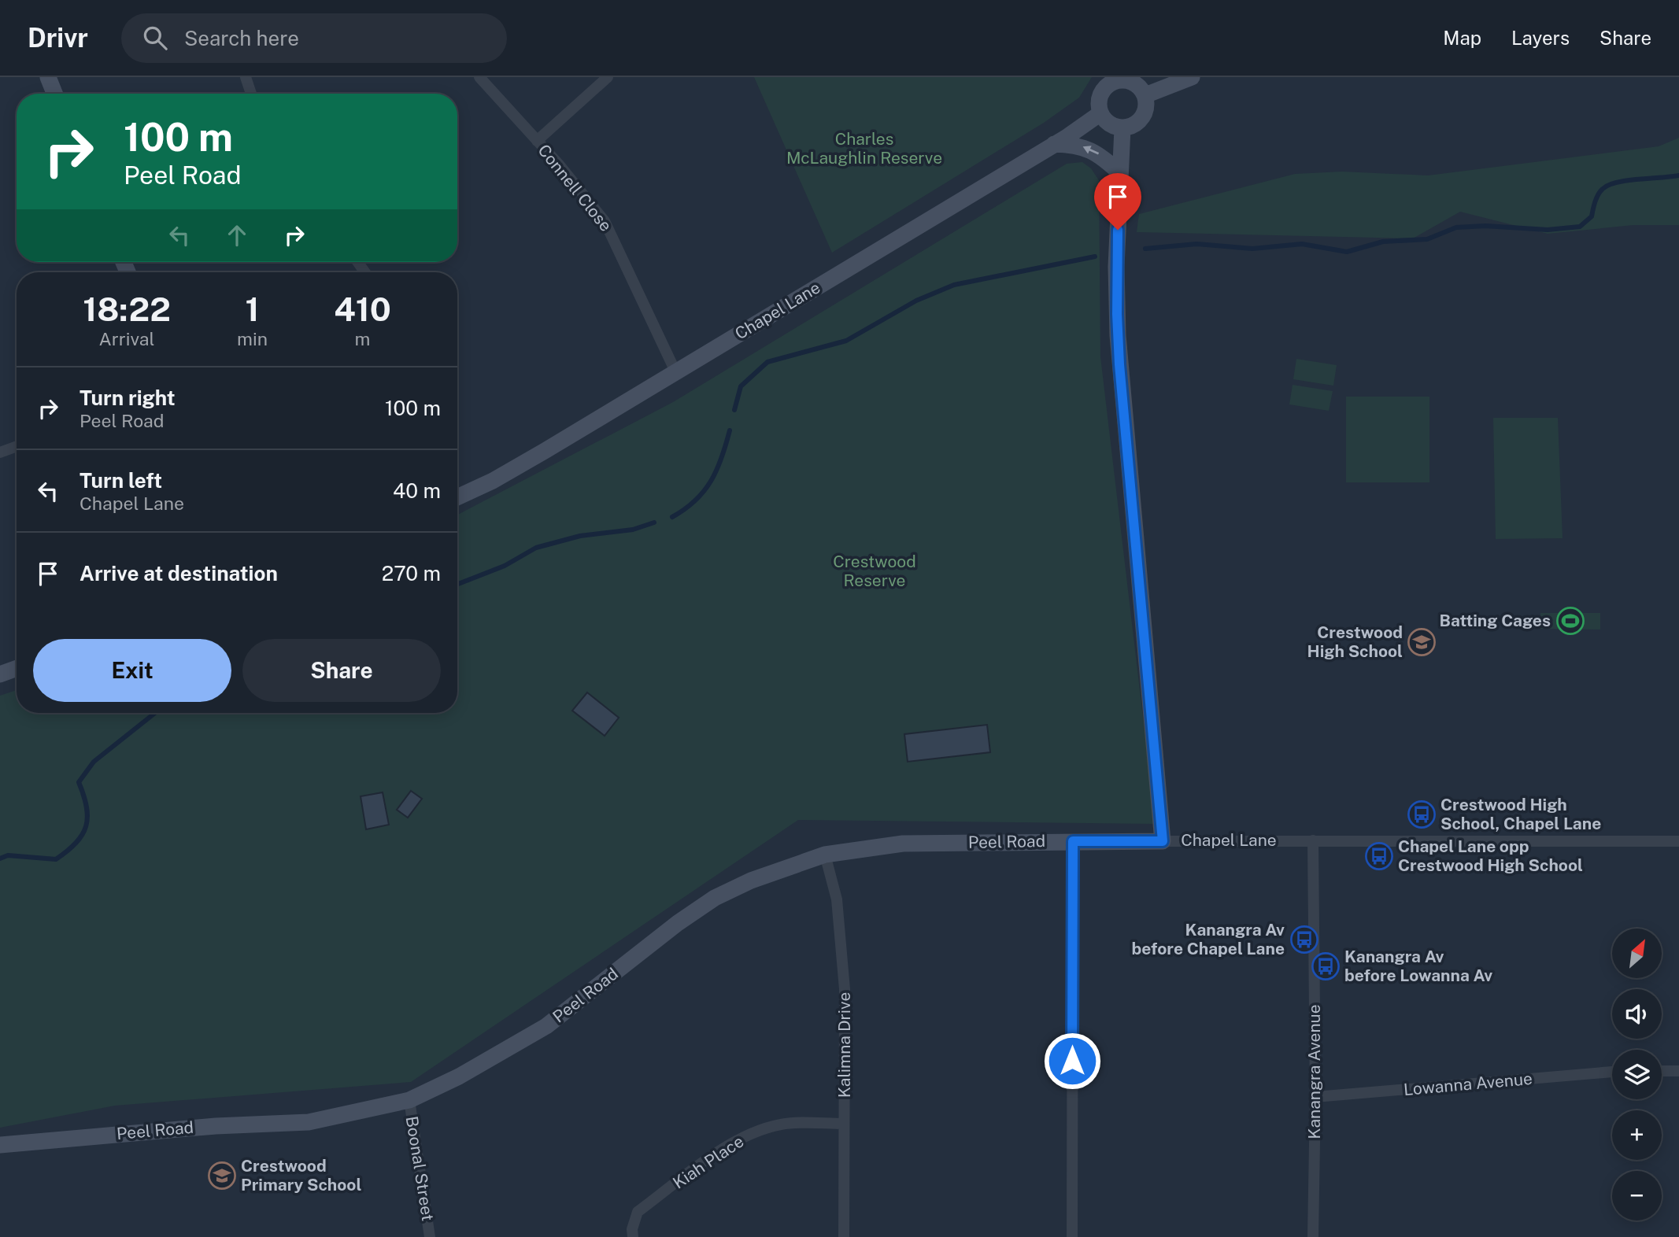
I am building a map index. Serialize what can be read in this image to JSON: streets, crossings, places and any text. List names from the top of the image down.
{
  "streets": {
    "street": [
      "Connell Close",
      "Chapel Lane",
      "Peel Road",
      "Kalimna Drive",
      "Kanangra Avenue",
      "Lowanna Avenue",
      "Kiah Place",
      "Boonal Street"
    ]
  },
  "crossings": [
    ["Connell Close", "Chapel Lane"],
    ["Chapel Lane", "Peel Road"],
    ["Chapel Lane", "Kanangra Avenue"],
    ["Peel Road", "Kalimna Drive"],
    ["Peel Road", "Boonal Street"],
    ["Kalimna Drive", "Kiah Place"],
    ["Kanangra Avenue", "Lowanna Avenue"]
  ],
  "parks": ["Charles McLaughlin Reserve", "Crestwood Reserve"],
  "places": {
    "sports": ["Batting Cages"],
    "school or university": ["Crestwood High School", "Crestwood Primary School"],
    "bus stop": [
      "Crestwood High School, Chapel Lane",
      "Chapel Lane opp Crestwood High School",
      "Kanangra Av before Chapel Lane",
      "Kanangra Av before Lowanna Av"
    ]
  },
  "north": "top right",
  "page": {
    "header": "Drivr",
    "search": "Search here",
    "nav": ["Map", "Layers", "Share"],
    "turn": ["100 m", "Peel Road"],
    "eta": [
      "18:22",
      "Arrival",
      "1",
      "min",
      "410",
      "m"
    ],
    "list": [
      {
        "name": "Turn right",
        "note": "Peel Road",
        "value": "100 m"
      },
      {
        "name": "Turn left",
        "note": "Chapel Lane",
        "value": "40 m"
      },
      {
        "name": "Arrive at destination",
        "value": "270 m"
      }
    ],
    "buttons": ["Exit", "Share"],
    "map_buttons": ["+", "−"]
  }
}
